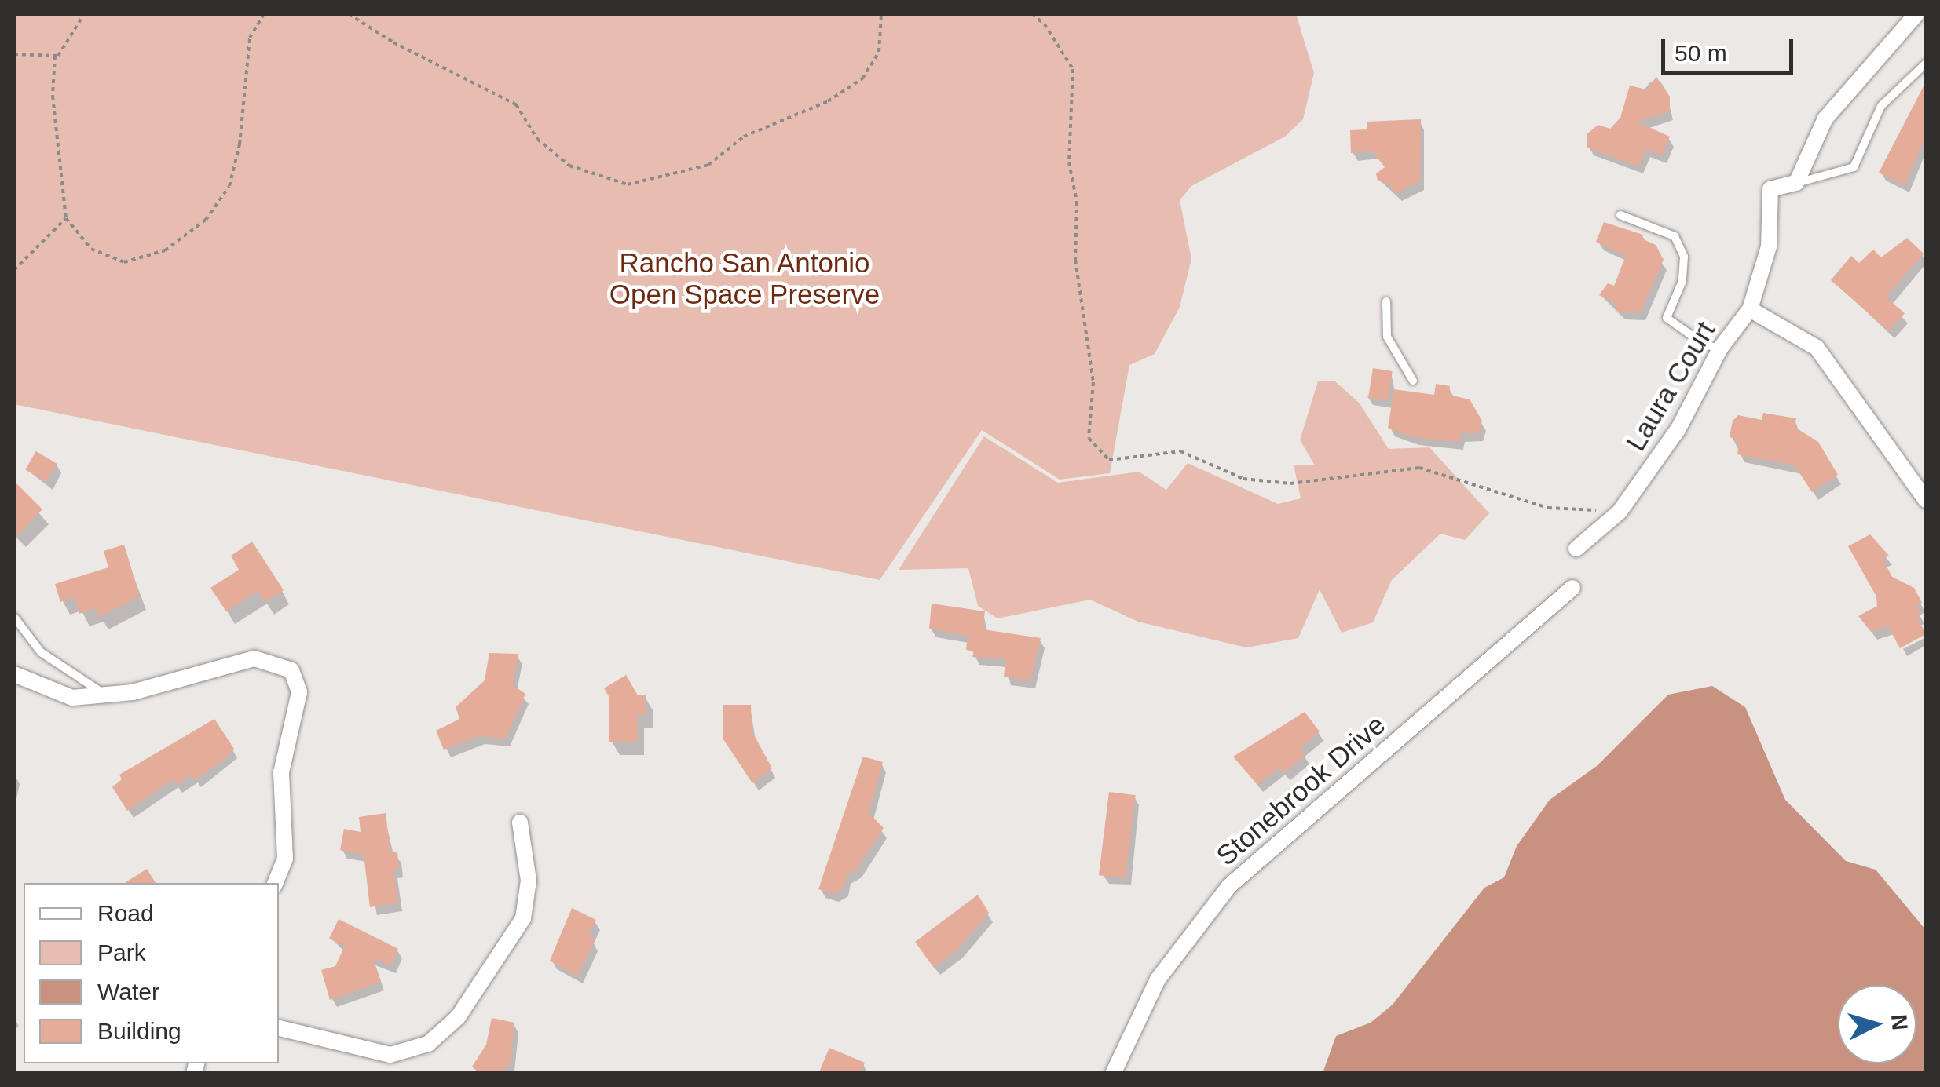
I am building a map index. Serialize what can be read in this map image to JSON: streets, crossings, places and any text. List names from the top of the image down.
{
  "streets": {
    "street": ["Laura Court", "Stonebrook Drive"]
  },
  "parks": ["Rancho San Antonio Open Space Preserve"],
  "legend": [
    "Road",
    "Park",
    "Water",
    "Building"
  ],
  "scale_bar": "50 m",
  "north": "right"
}
